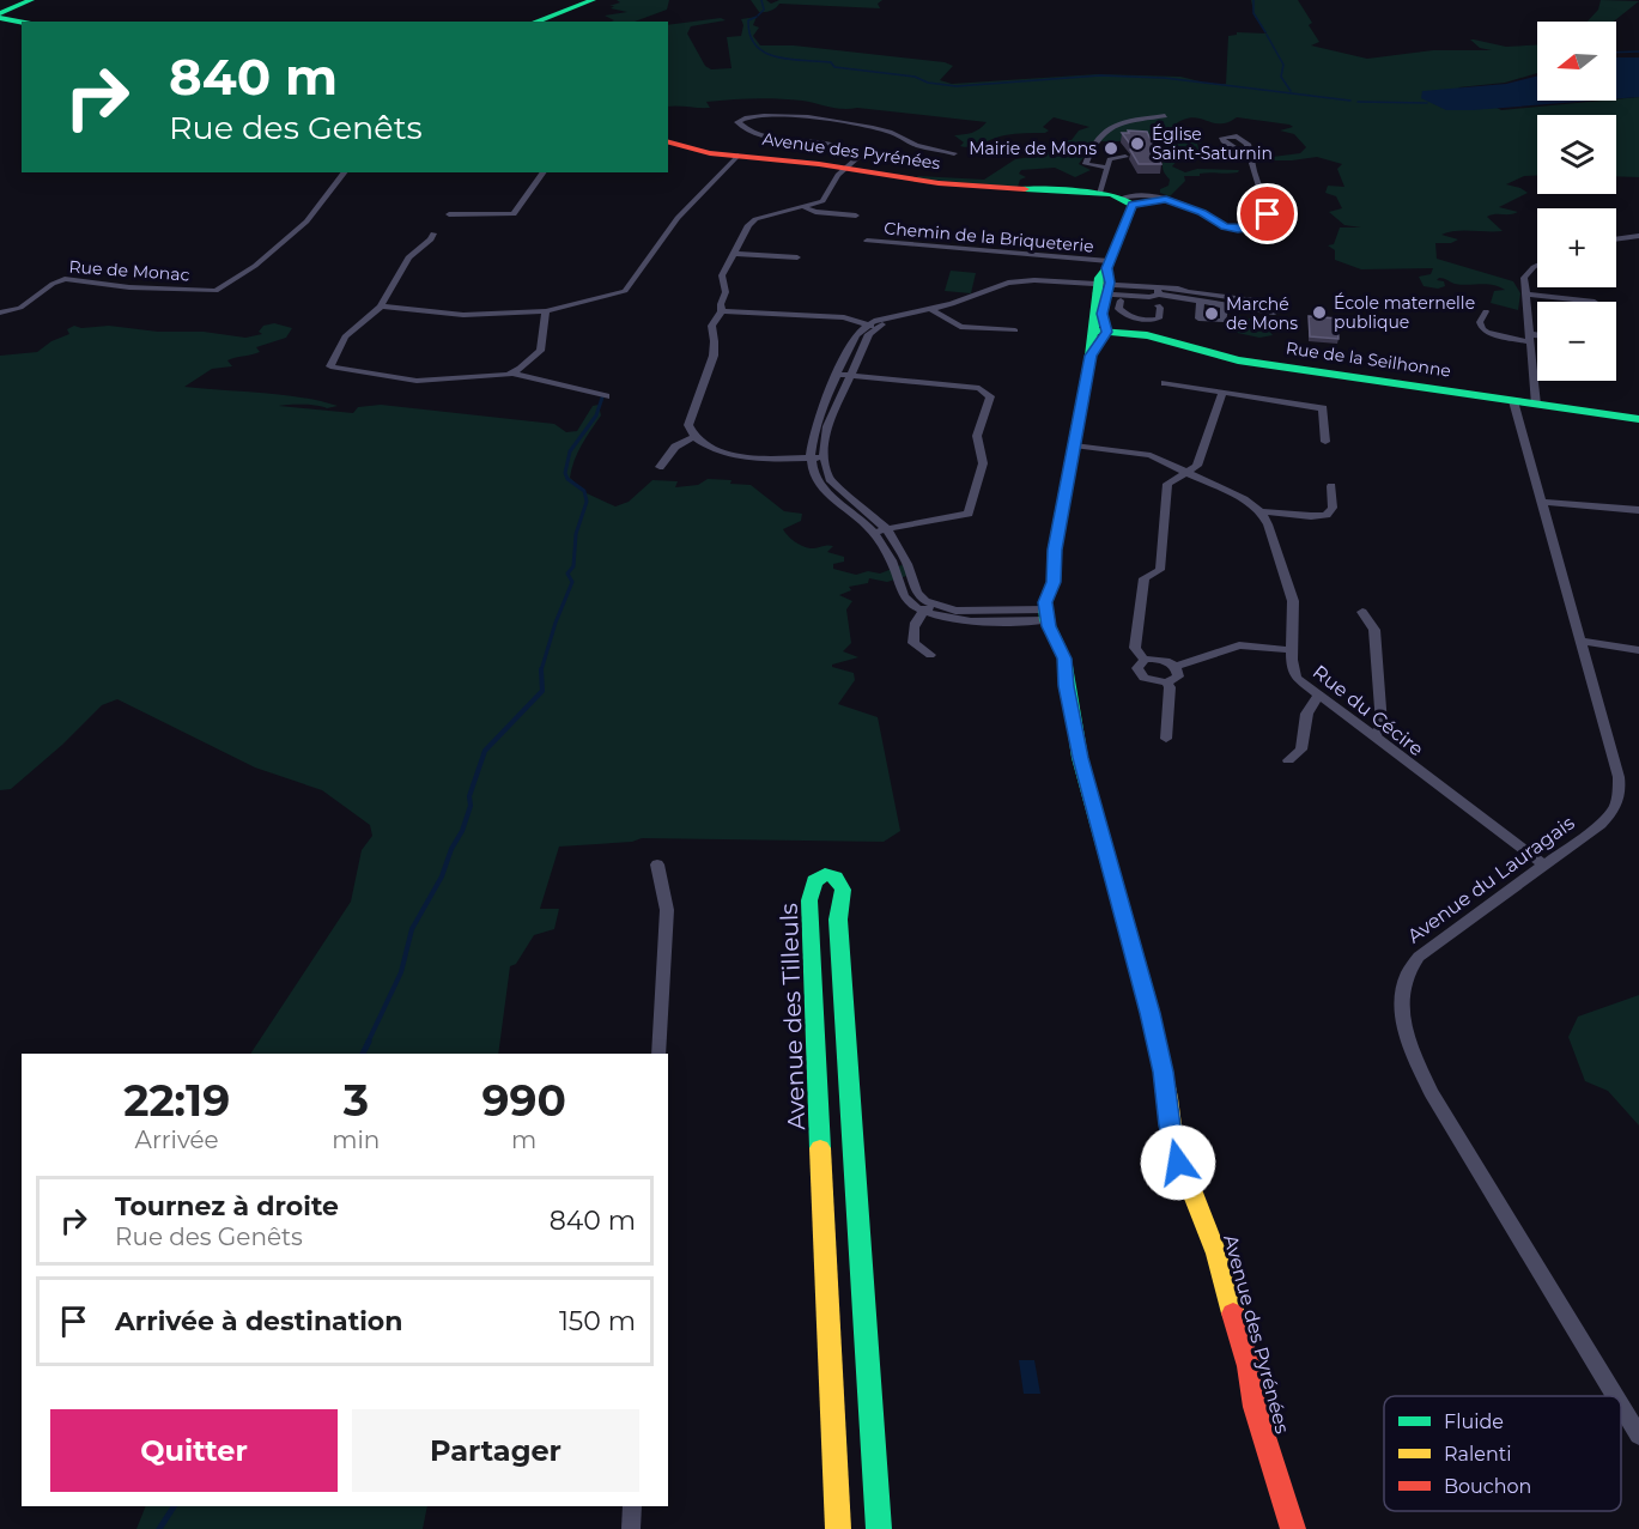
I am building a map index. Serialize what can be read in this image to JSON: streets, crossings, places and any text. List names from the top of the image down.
{
  "streets": {
    "street": [
      "Avenue des Pyrénées",
      "Chemin de la Briqueterie",
      "Rue de Monac",
      "Rue de la Seilhonne",
      "Rue du Cécire",
      "Avenue du Lauragais",
      "Avenue des Tilleuls"
    ]
  },
  "crossings": [
    ["Rue de la Seilhonne", "Avenue du Lauragais"],
    ["Rue du Cécire", "Avenue du Lauragais"]
  ],
  "places": [
    "Église Saint-Saturnin",
    "Mairie de Mons",
    "École maternelle publique",
    "Marché de Mons"
  ],
  "legend": ["Fluide", "Ralenti", "Bouchon"],
  "north": "left",
  "page": {
    "map_buttons": ["+", "−"],
    "turn": ["840 m", "Rue des Genêts"],
    "eta": [
      "22:19",
      "Arrivée",
      "3",
      "min",
      "990",
      "m"
    ],
    "list": [
      {
        "name": "Tournez à droite",
        "note": "Rue des Genêts",
        "value": "840 m"
      },
      {
        "name": "Arrivée à destination",
        "value": "150 m"
      }
    ],
    "buttons": ["Quitter", "Partager"]
  }
}
